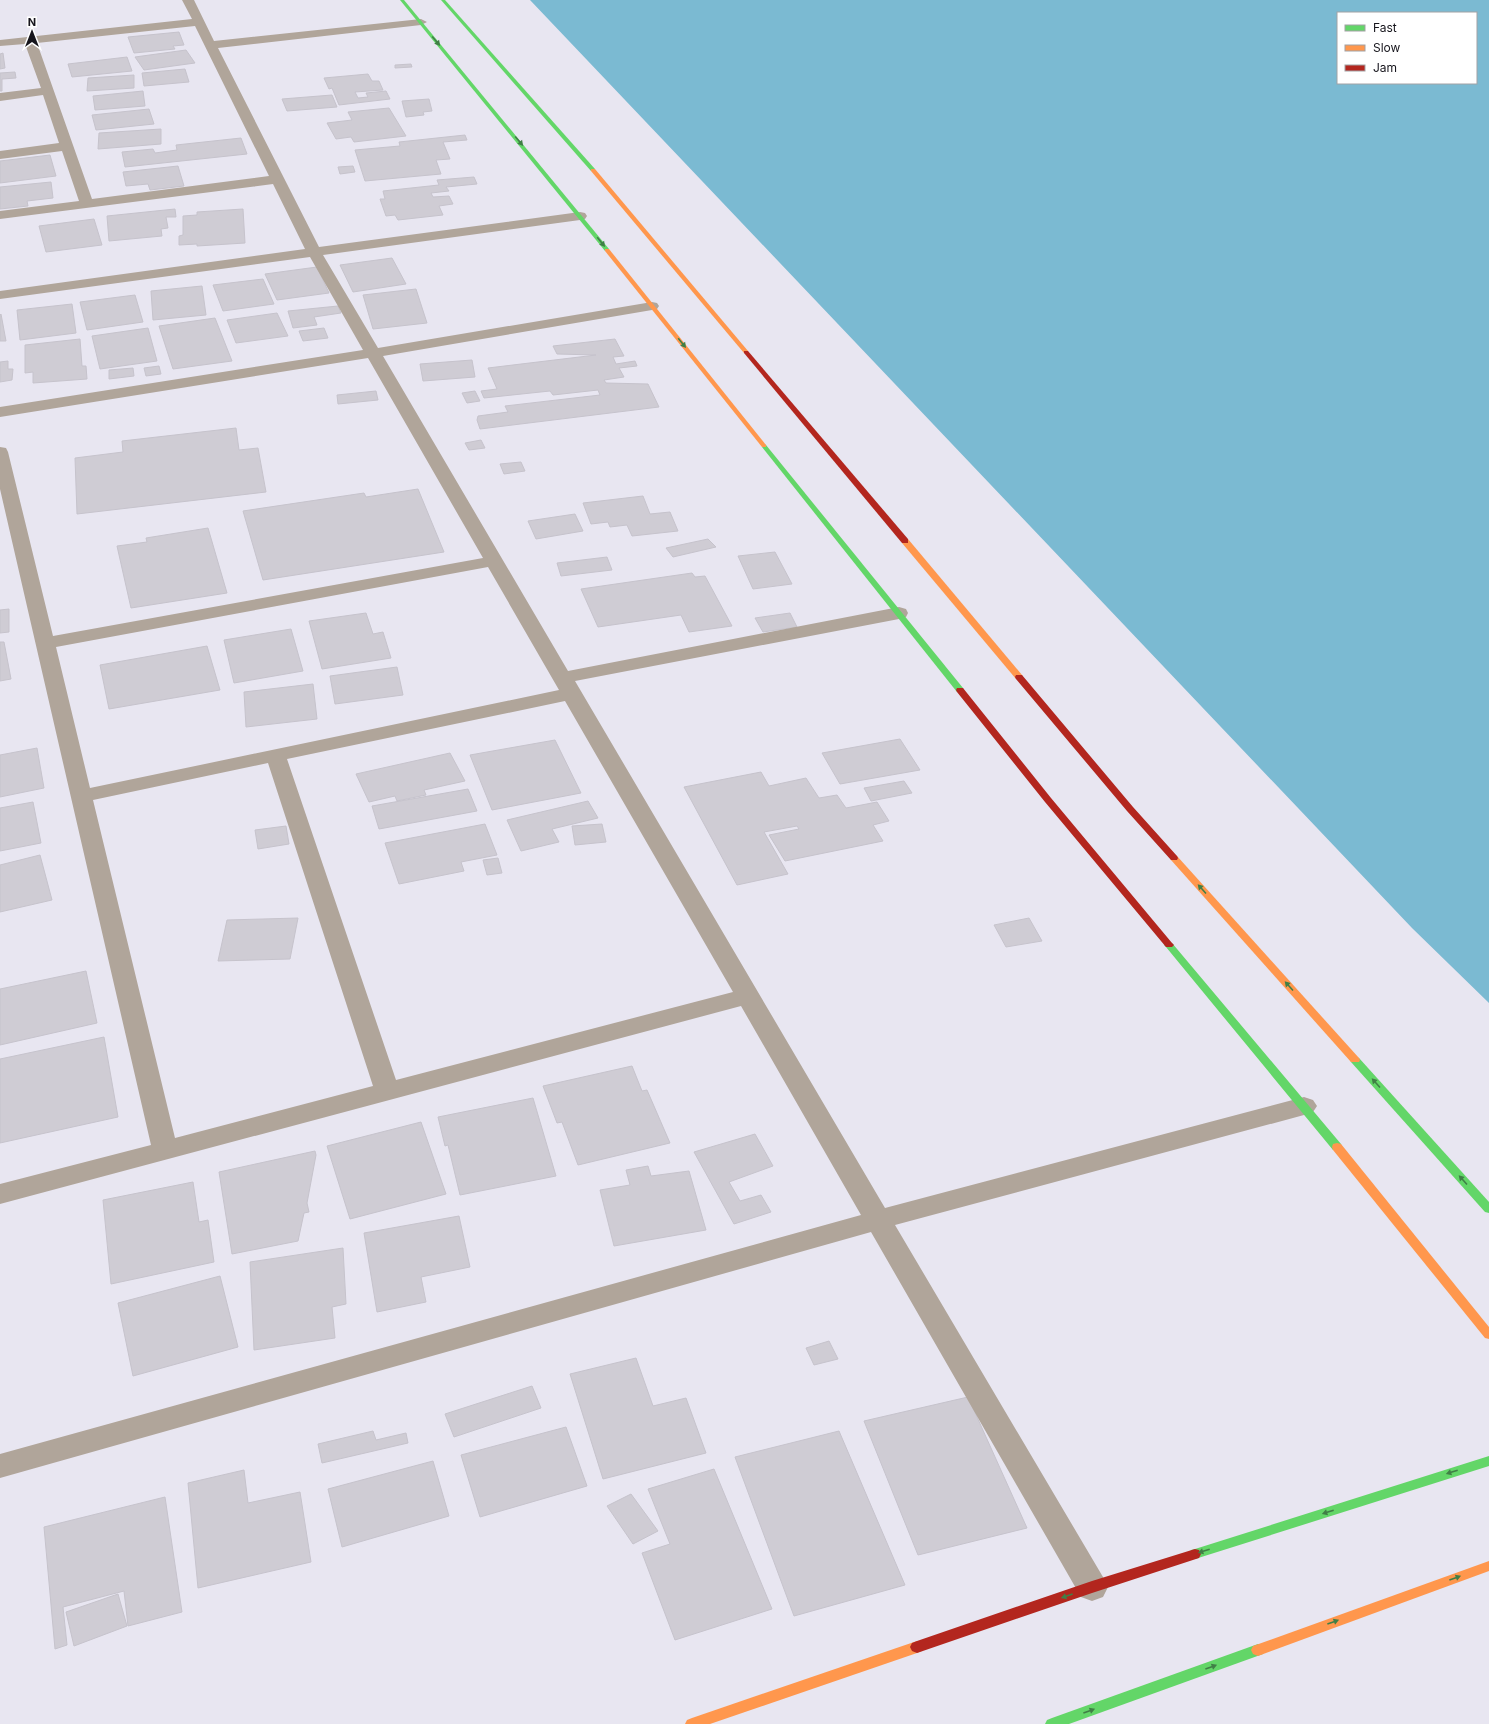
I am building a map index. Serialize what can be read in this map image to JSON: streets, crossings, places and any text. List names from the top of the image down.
{
  "legend": ["Fast", "Slow", "Jam"],
  "north": "top"
}
